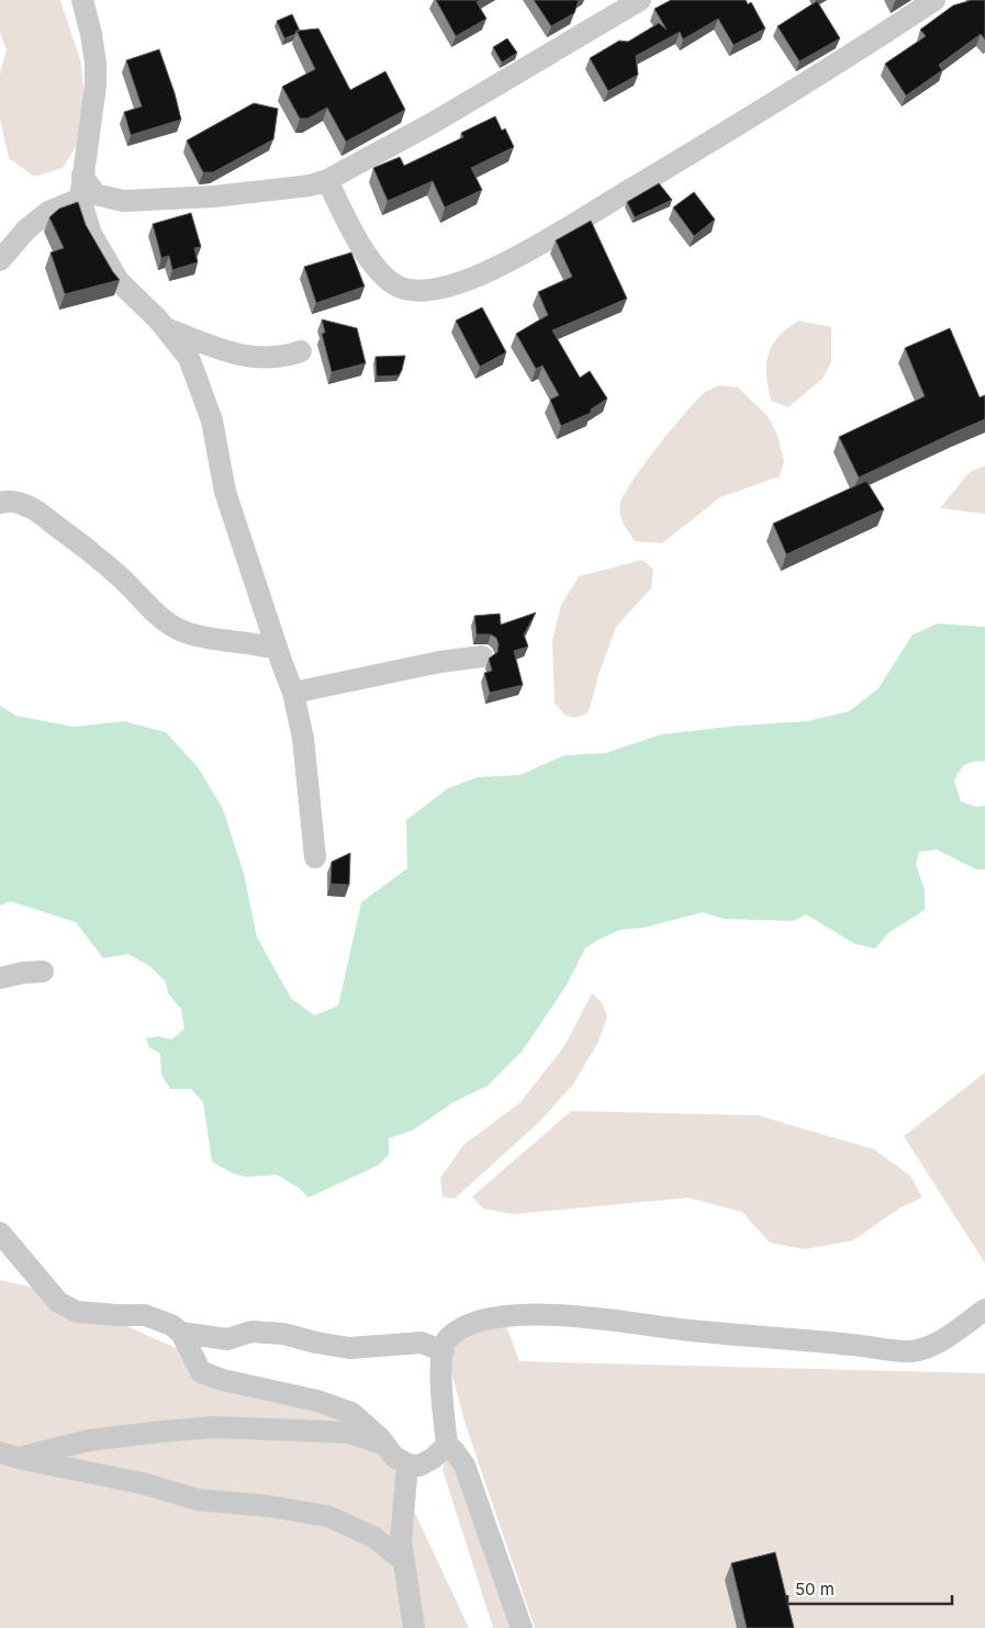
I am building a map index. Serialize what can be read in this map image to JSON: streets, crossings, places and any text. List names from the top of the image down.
{
  "scale_bar": "50 m"
}
